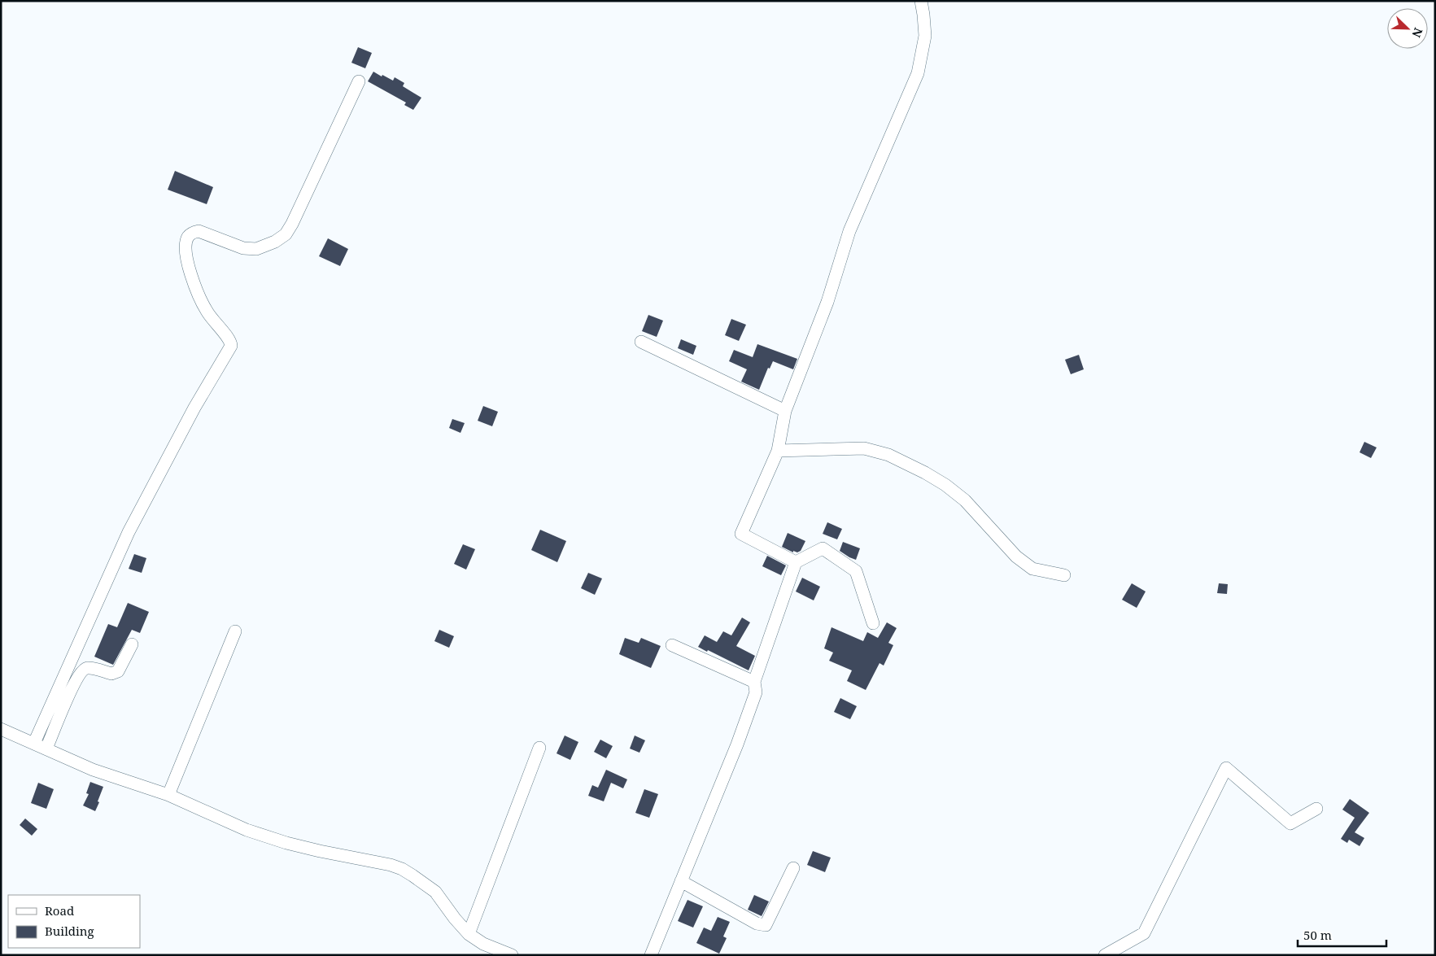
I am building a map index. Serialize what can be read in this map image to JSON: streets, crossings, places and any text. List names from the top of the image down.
{
  "legend": ["Road", "Building"],
  "scale_bar": "50 m",
  "north": "bottom right"
}
